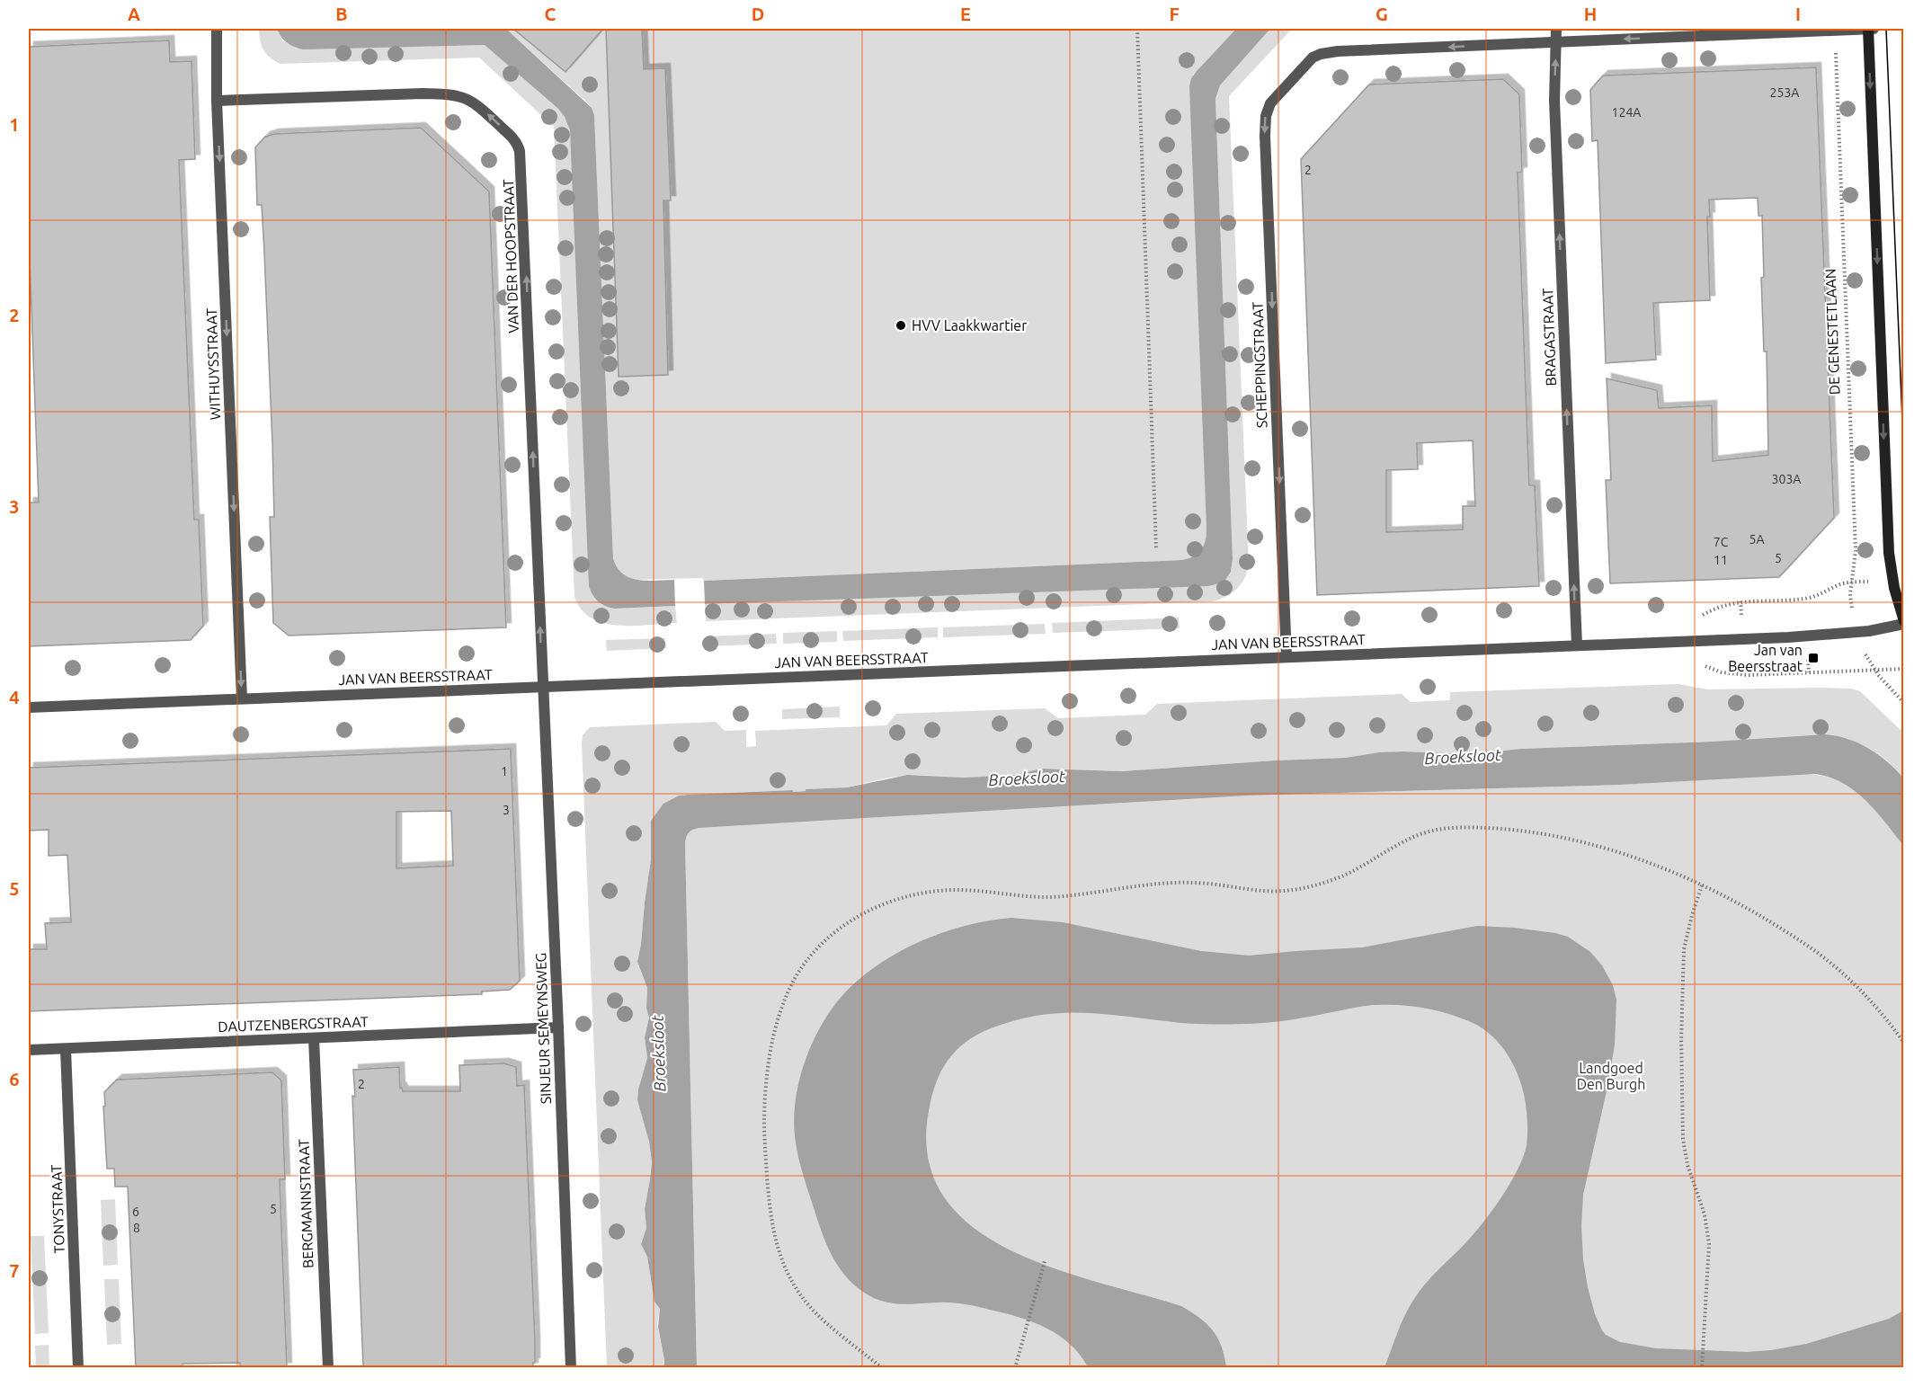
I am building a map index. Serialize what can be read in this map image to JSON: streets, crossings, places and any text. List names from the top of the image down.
{
  "streets": {
    "street": [
      "VAN DER HOOPSTRAAT",
      "BRAGASTRAAT",
      "WITHUYSSTRAAT",
      "SCHEPPINGSTRAAT",
      "JAN VAN BEERSSTRAAT",
      "DAUTZENBERGSTRAAT",
      "SINJEUR SEMEYNSWEG",
      "BERGMANNSTRAAT",
      "TONYSTRAAT"
    ],
    "path": ["DE GENESTETLAAN"]
  },
  "crossings": [
    ["VAN DER HOOPSTRAAT", "WITHUYSSTRAAT"],
    ["VAN DER HOOPSTRAAT", "JAN VAN BEERSSTRAAT"],
    ["VAN DER HOOPSTRAAT", "SINJEUR SEMEYNSWEG"],
    ["DE GENESTETLAAN", "SCHEPPINGSTRAAT"],
    ["DE GENESTETLAAN", "JAN VAN BEERSSTRAAT"],
    ["BRAGASTRAAT", "SCHEPPINGSTRAAT"],
    ["BRAGASTRAAT", "JAN VAN BEERSSTRAAT"],
    ["WITHUYSSTRAAT", "JAN VAN BEERSSTRAAT"],
    ["SCHEPPINGSTRAAT", "JAN VAN BEERSSTRAAT"],
    ["JAN VAN BEERSSTRAAT", "SINJEUR SEMEYNSWEG"],
    ["DAUTZENBERGSTRAAT", "SINJEUR SEMEYNSWEG"],
    ["DAUTZENBERGSTRAAT", "BERGMANNSTRAAT"],
    ["DAUTZENBERGSTRAAT", "TONYSTRAAT"]
  ],
  "one_way": ["BRAGASTRAAT", "WITHUYSSTRAAT"],
  "water": ["Broeksloot"],
  "parks": ["Landgoed Den Burgh"],
  "places": {
    "other": ["HVV Laakkwartier"],
    "transit": ["Jan van Beersstraat"]
  },
  "house_numbers": [
    "253A",
    "124A",
    "2",
    "303A",
    "5A",
    "7C",
    "5",
    "11",
    "1",
    "3",
    "2",
    "5",
    "6",
    "8"
  ],
  "grid": {
    "columns": [
      "A",
      "B",
      "C",
      "D",
      "E",
      "F",
      "G",
      "H",
      "I"
    ],
    "rows": [
      "1",
      "2",
      "3",
      "4",
      "5",
      "6",
      "7"
    ]
  }
}
